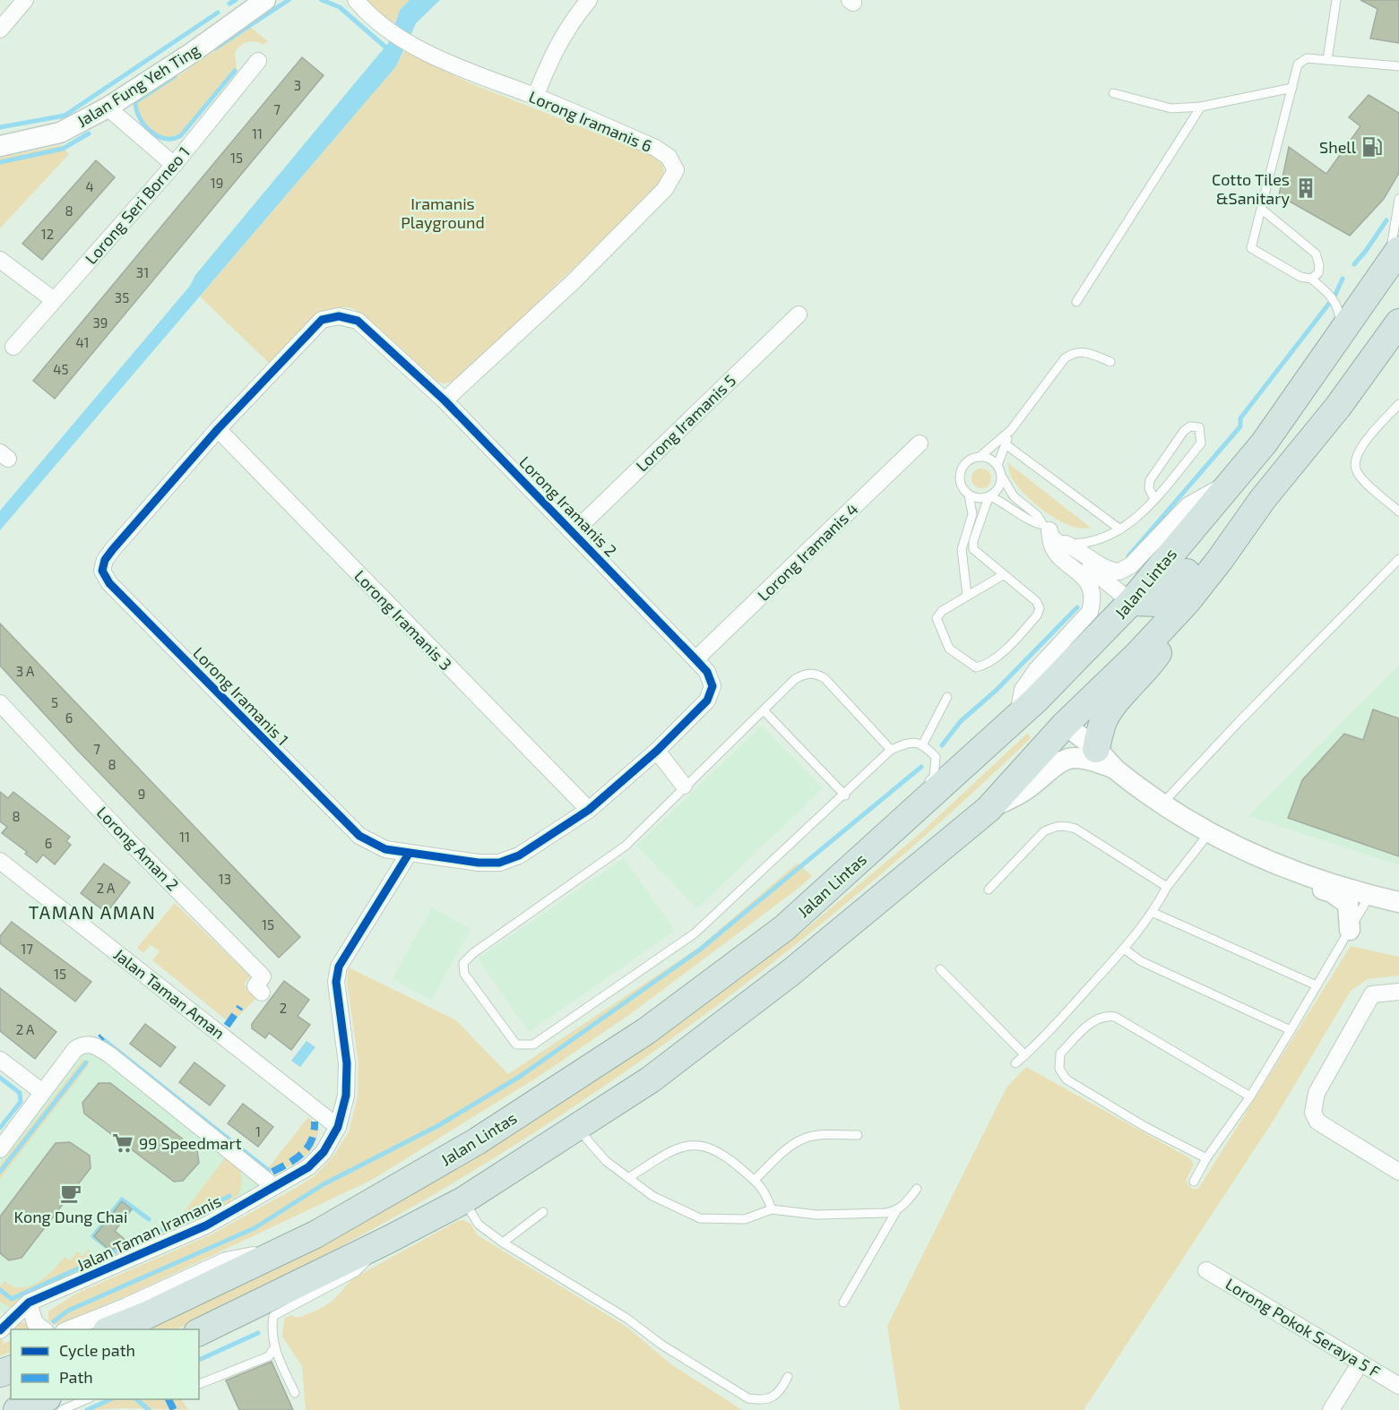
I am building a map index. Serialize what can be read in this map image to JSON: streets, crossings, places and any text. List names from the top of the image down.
{
  "streets": {
    "highway": ["Jalan Lintas"],
    "street": [
      "Jalan Fung Yeh Ting",
      "Lorong Iramanis 6",
      "Lorong Seri Borneo 1",
      "Lorong Iramanis 5",
      "Lorong Iramanis 2",
      "Lorong Iramanis 4",
      "Lorong Iramanis 3",
      "Lorong Iramanis 1",
      "Lorong Aman 2",
      "Jalan Taman Aman",
      "Jalan Taman Iramanis",
      "Lorong Pokok Seraya 5 F"
    ]
  },
  "crossings": [
    ["Lorong Iramanis 6", "Lorong Iramanis 2"],
    ["Lorong Iramanis 5", "Lorong Iramanis 2"],
    ["Lorong Iramanis 2", "Lorong Iramanis 4"],
    ["Lorong Iramanis 2", "Lorong Iramanis 1"],
    ["Lorong Iramanis 3", "Lorong Iramanis 1"],
    ["Lorong Iramanis 1", "Jalan Taman Iramanis"],
    ["Jalan Taman Aman", "Jalan Taman Iramanis"]
  ],
  "districts": ["TAMAN AMAN"],
  "parks": ["Iramanis Playground"],
  "places": {
    "fuel station": ["Shell"],
    "building": ["Cotto Tiles &Sanitary"],
    "supermarket": ["99 Speedmart"],
    "cafe": ["Kong Dung Chai"]
  },
  "house_numbers": [
    "3",
    "7",
    "11",
    "15",
    "19",
    "4",
    "8",
    "12",
    "31",
    "35",
    "39",
    "41",
    "45",
    "3 A",
    "5",
    "6",
    "7",
    "8",
    "9",
    "8",
    "11",
    "6",
    "13",
    "2 A",
    "15",
    "17",
    "15",
    "2",
    "2 A",
    "1"
  ],
  "legend": ["Cycle path", "Path"]
}
